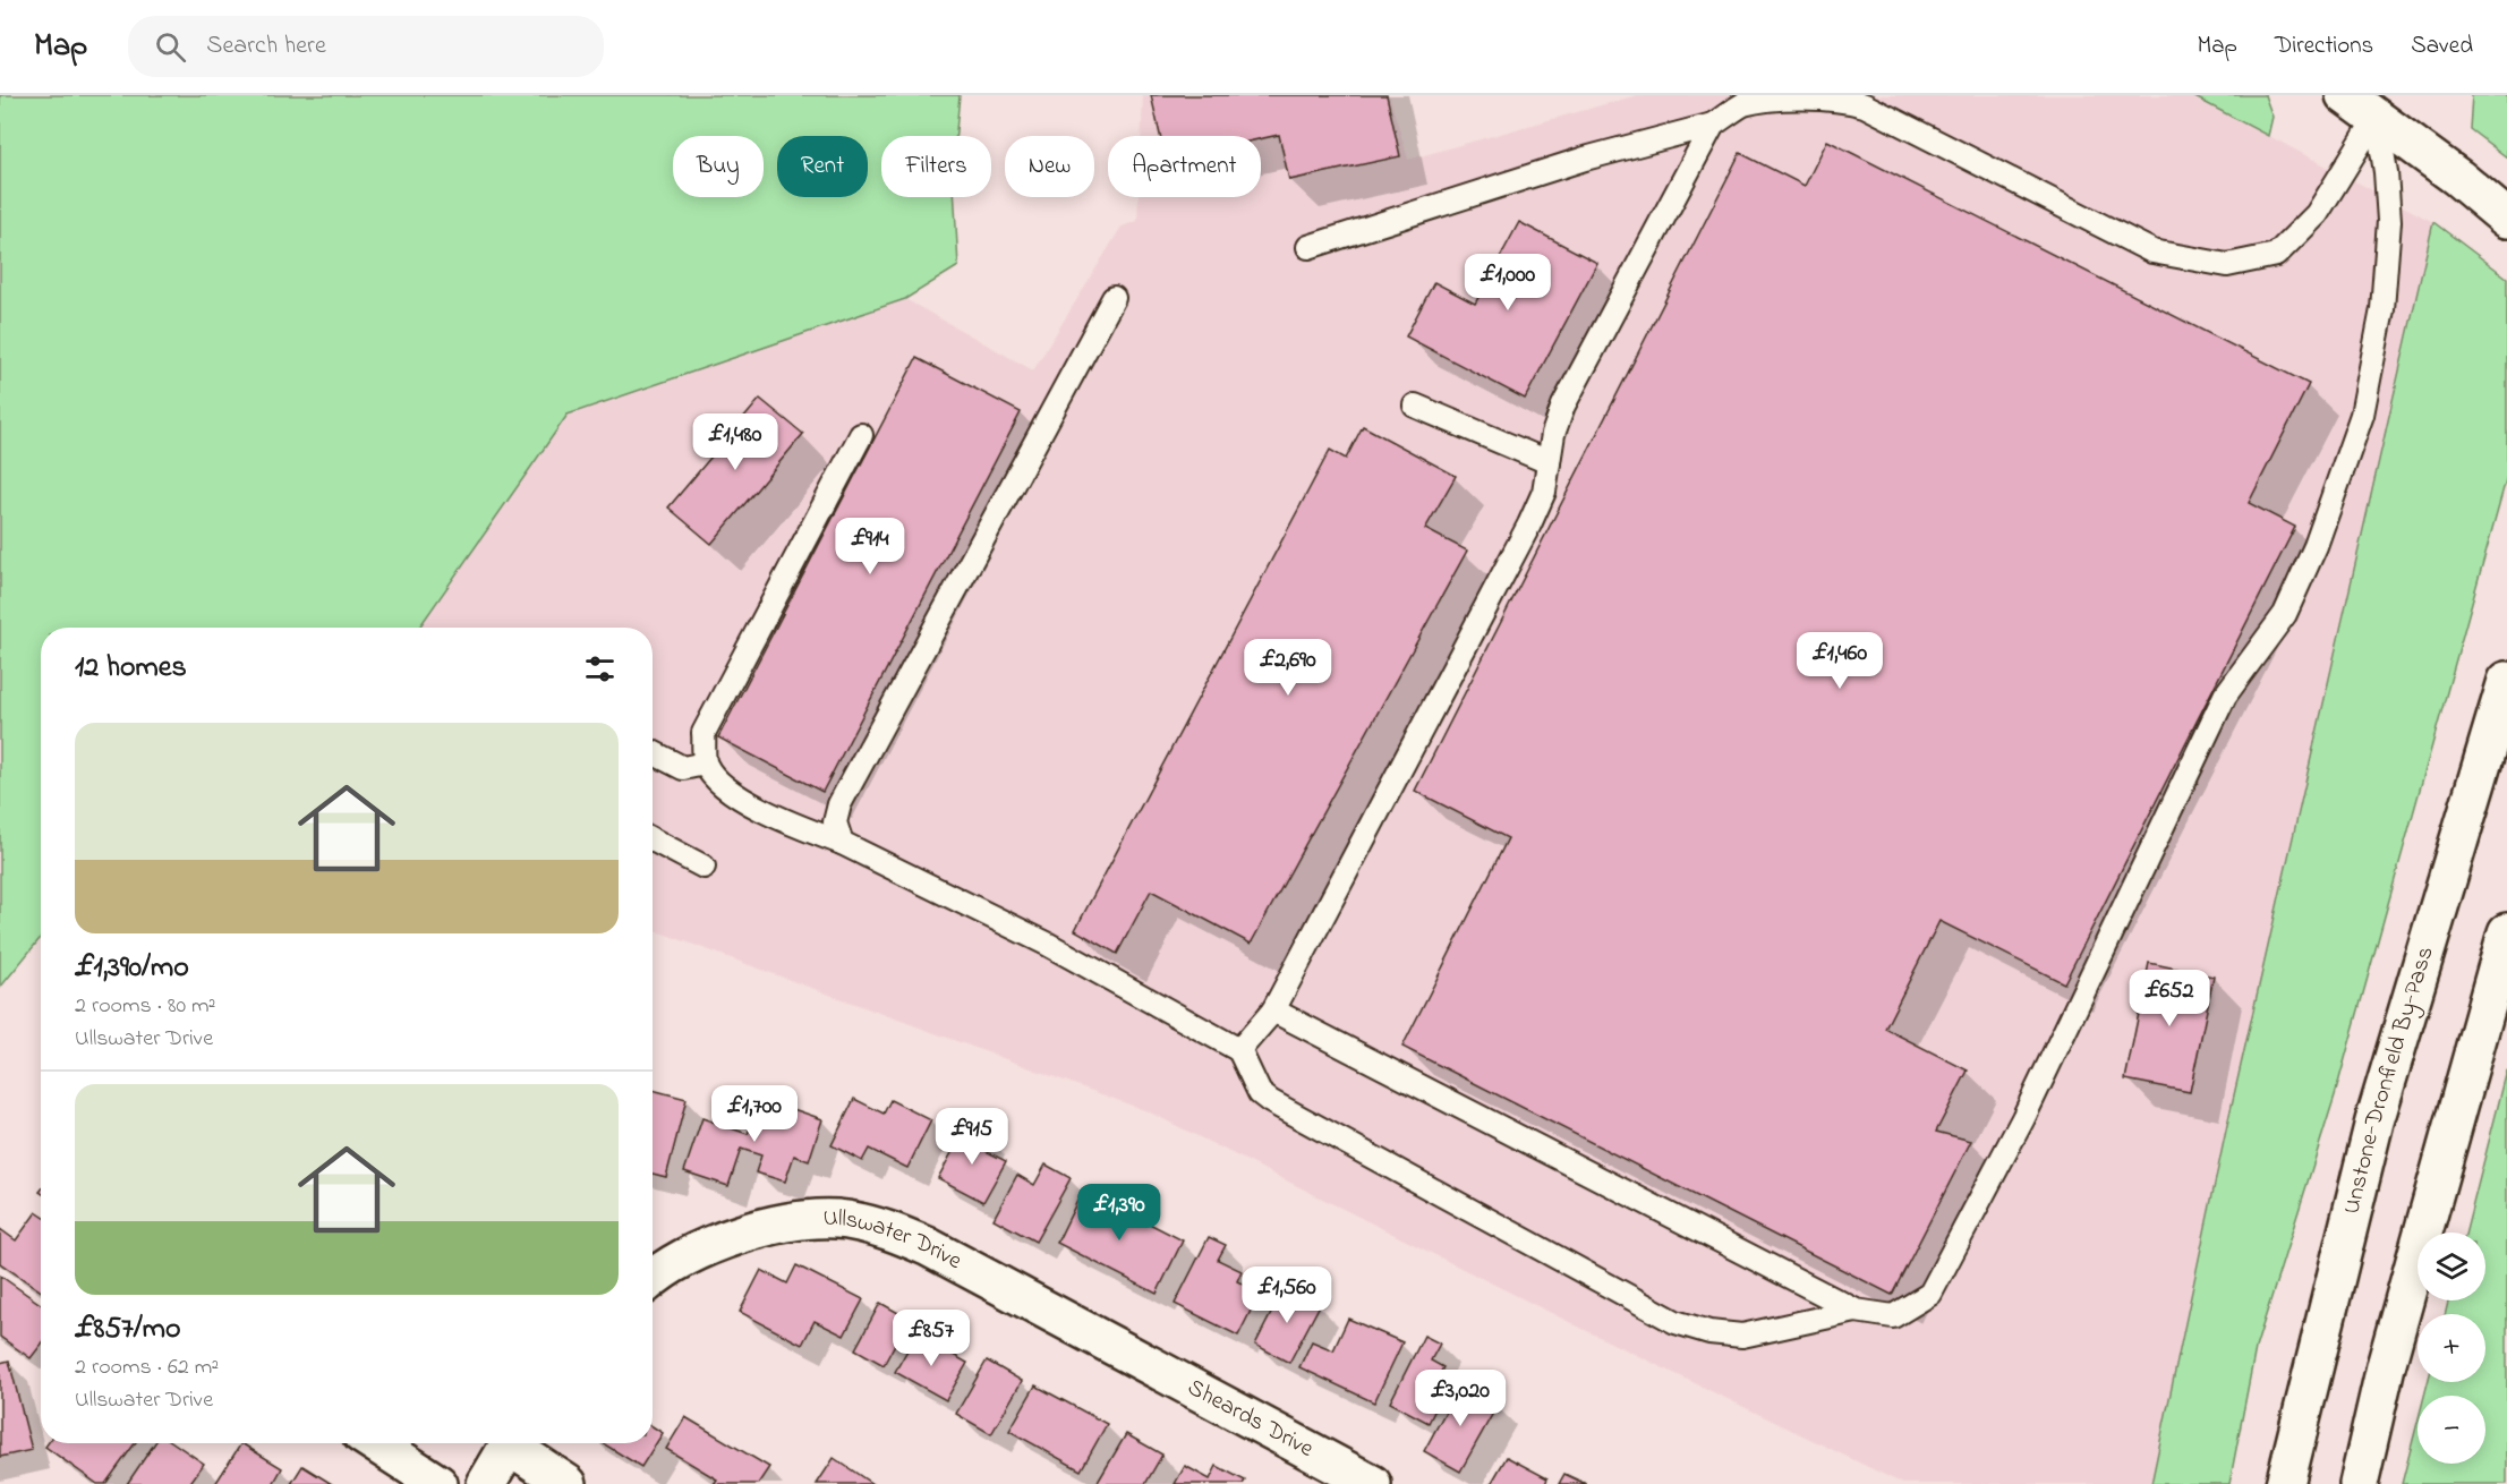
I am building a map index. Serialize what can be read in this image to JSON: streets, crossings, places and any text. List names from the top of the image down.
{
  "streets": {
    "main road": ["Unstone-Dronfield By-Pass", "Ullswater Drive", "Sheards Drive"]
  },
  "crossings": [
    ["Ullswater Drive", "Sheards Drive"]
  ],
  "page": {
    "header": "Map",
    "search": "Search here",
    "nav": ["Map", "Directions", "Saved"],
    "chip": [
      "Buy",
      "Rent",
      "Filters",
      "New",
      "Apartment"
    ],
    "price": [
      "£1,000",
      "£1,480",
      "£914",
      "£1,460",
      "£2,690",
      "£652",
      "£1,700",
      "£915",
      "£1,390",
      "£1,560",
      "£857",
      "£3,020"
    ],
    "heading": "12 homes",
    "list": [
      {
        "name": "£1,390/mo",
        "note": "2 rooms · 80 m² · Ullswater Drive"
      },
      {
        "name": "£857/mo",
        "note": "2 rooms · 62 m² · Ullswater Drive"
      }
    ],
    "map_buttons": ["+", "−"]
  }
}
